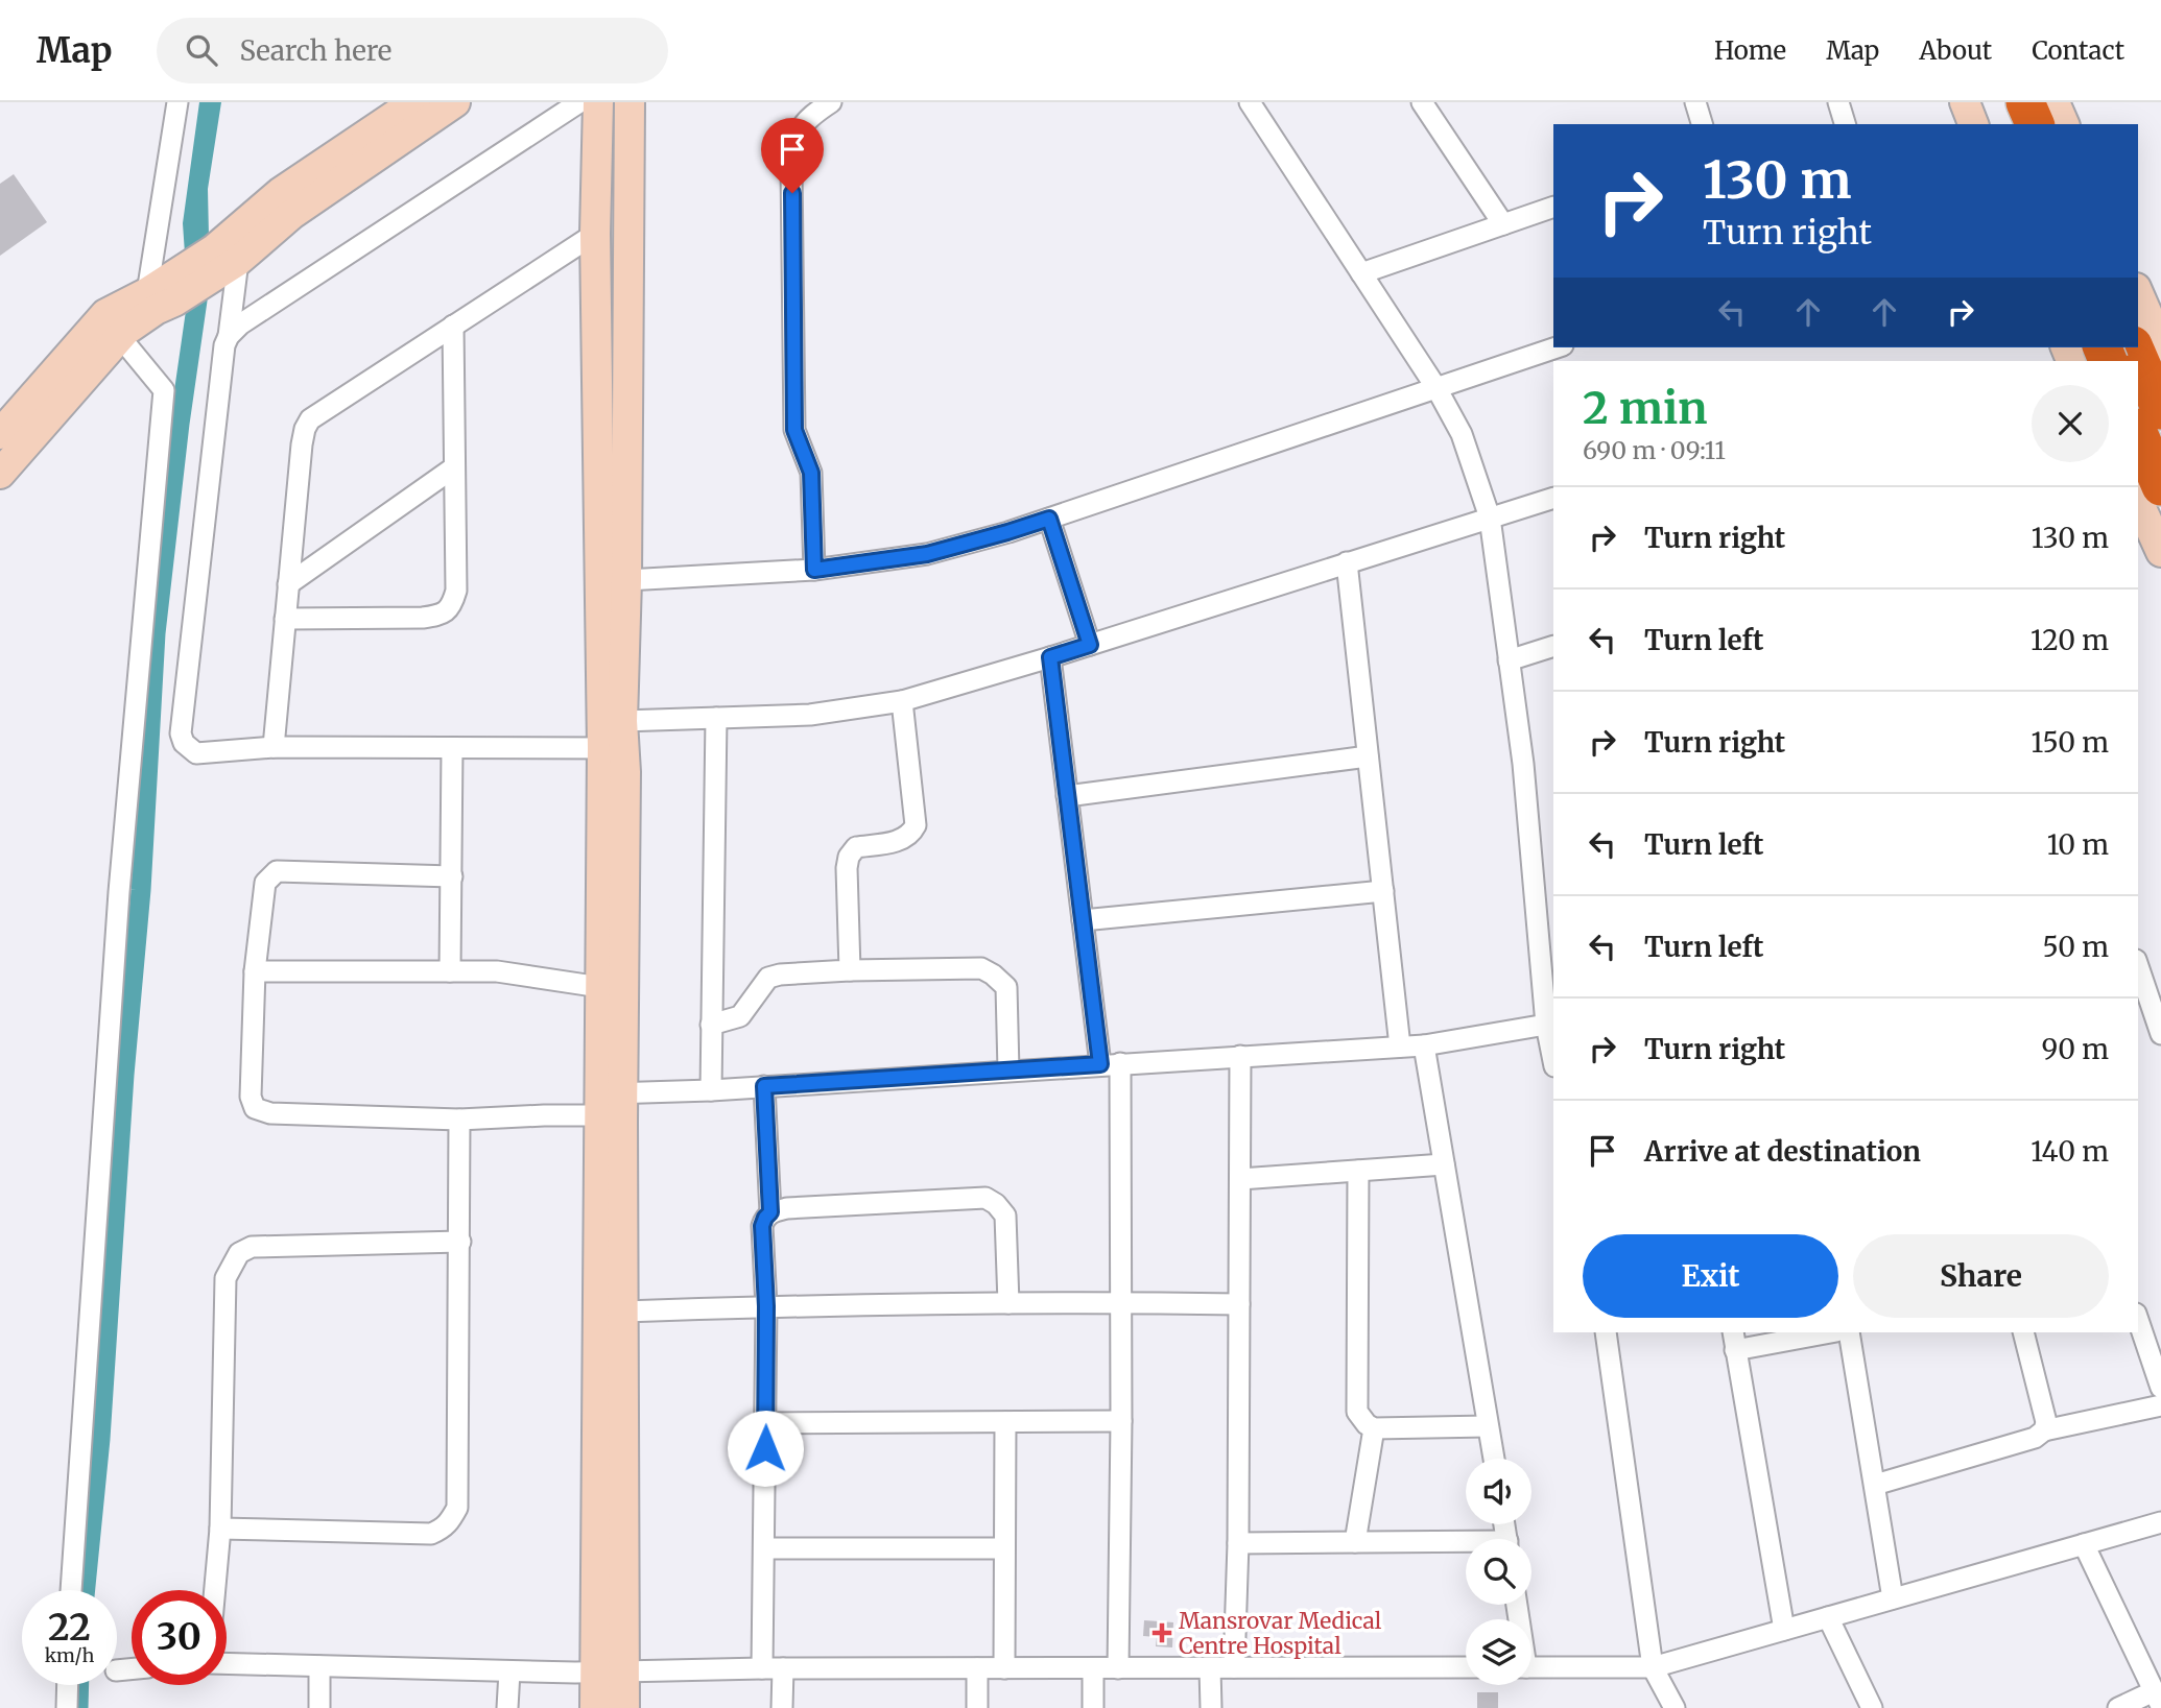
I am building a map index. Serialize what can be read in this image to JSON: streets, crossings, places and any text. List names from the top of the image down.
{
  "places": {
    "health": ["Mansrovar Medical Centre Hospital"]
  },
  "page": {
    "header": "Map",
    "search": "Search here",
    "nav": [
      "Home",
      "Map",
      "About",
      "Contact"
    ],
    "turn": ["130 m", "Turn right"],
    "heading": ["2 min", "690 m · 09:11"],
    "list": [
      {
        "name": "Turn right",
        "value": "130 m"
      },
      {
        "name": "Turn left",
        "value": "120 m"
      },
      {
        "name": "Turn right",
        "value": "150 m"
      },
      {
        "name": "Turn left",
        "value": "10 m"
      },
      {
        "name": "Turn left",
        "value": "50 m"
      },
      {
        "name": "Turn right",
        "value": "90 m"
      },
      {
        "name": "Arrive at destination",
        "value": "140 m"
      }
    ],
    "buttons": ["Exit", "Share"],
    "speed": "22 km/h",
    "limit": "30"
  }
}
